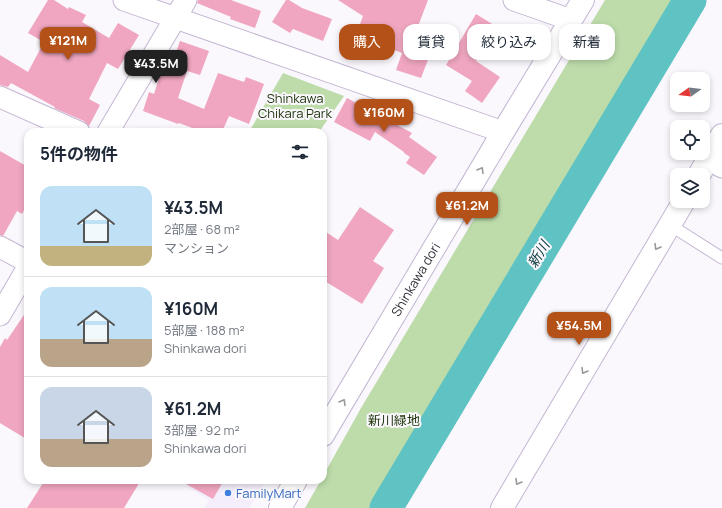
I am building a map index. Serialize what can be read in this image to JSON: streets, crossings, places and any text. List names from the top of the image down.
{
  "streets": {
    "street": ["Shinkawa dori"]
  },
  "water": ["新川"],
  "parks": ["Shinkawa Chikara Park", "新川緑地"],
  "places": ["FamilyMart"],
  "north": "left",
  "page": {
    "chip": [
      "購入",
      "賃貸",
      "絞り込み",
      "新着"
    ],
    "price": [
      "¥121M",
      "¥43.5M",
      "¥160M",
      "¥61.2M",
      "¥54.5M"
    ],
    "heading": "5件の物件",
    "list": [
      {
        "name": "¥43.5M",
        "note": "2部屋 · 68 m² · マンション"
      },
      {
        "name": "¥160M",
        "note": "5部屋 · 188 m² · Shinkawa dori"
      },
      {
        "name": "¥61.2M",
        "note": "3部屋 · 92 m² · Shinkawa dori"
      }
    ]
  }
}
